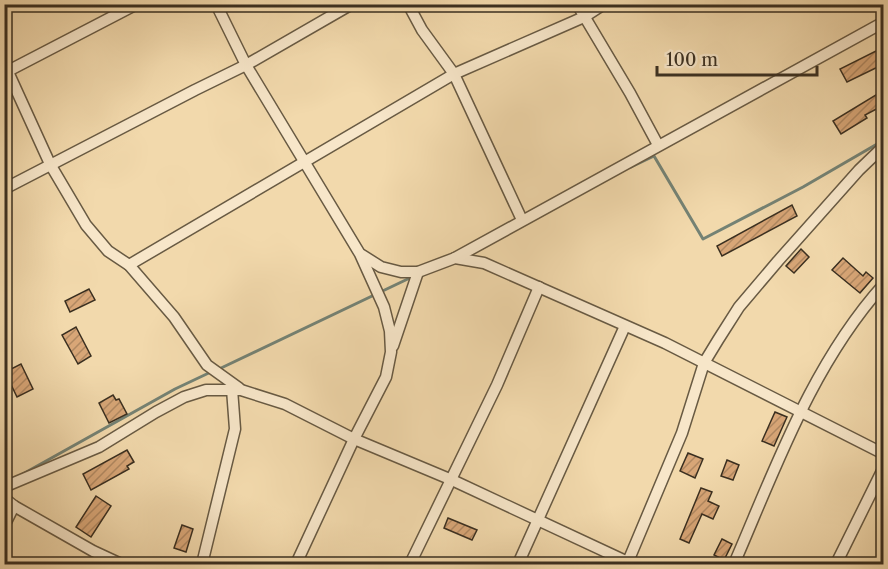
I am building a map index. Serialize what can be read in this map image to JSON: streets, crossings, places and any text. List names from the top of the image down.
{
  "scale_bar": "100 m"
}
